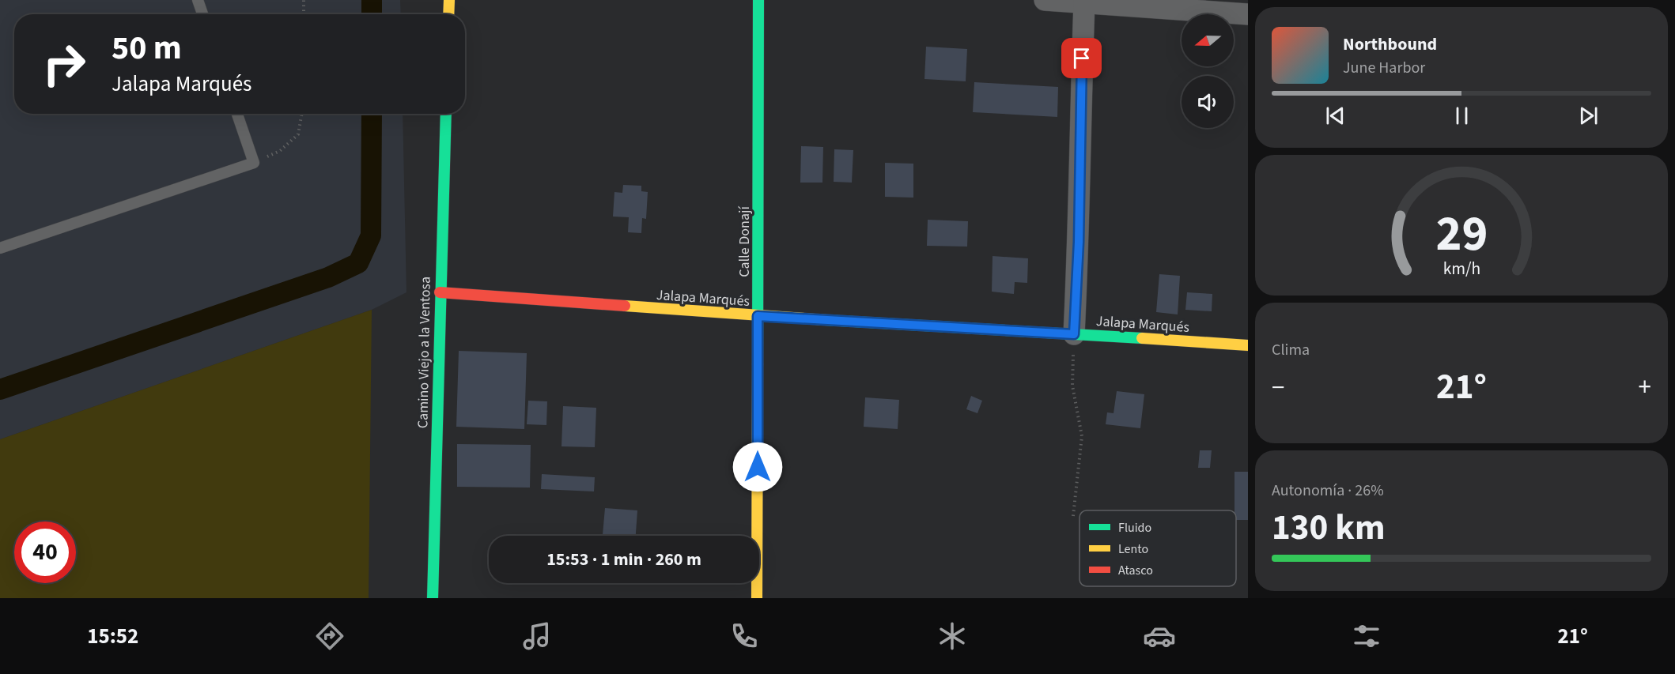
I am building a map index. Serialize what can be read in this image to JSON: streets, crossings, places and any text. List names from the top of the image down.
{
  "streets": {
    "street": ["Calle Donají", "Jalapa Marqués", "Camino Viejo a la Ventosa"]
  },
  "crossings": [
    ["Calle Donají", "Jalapa Marqués"],
    ["Jalapa Marqués", "Camino Viejo a la Ventosa"]
  ],
  "legend": ["Fluido", "Lento", "Atasco"],
  "north": "left",
  "page": {
    "turn": ["50 m", "Jalapa Marqués"],
    "song": ["Northbound", "June Harbor"],
    "tile": [
      "Clima",
      ["Autonomía · 26%", "130 km"]
    ],
    "heat": ["−", "21°", "+"],
    "limit": "40",
    "trip": "15:53 · 1 min · 260 m",
    "tabs": ["15:52", "21°"],
    "gauge": ["29", "km/h"]
  }
}
